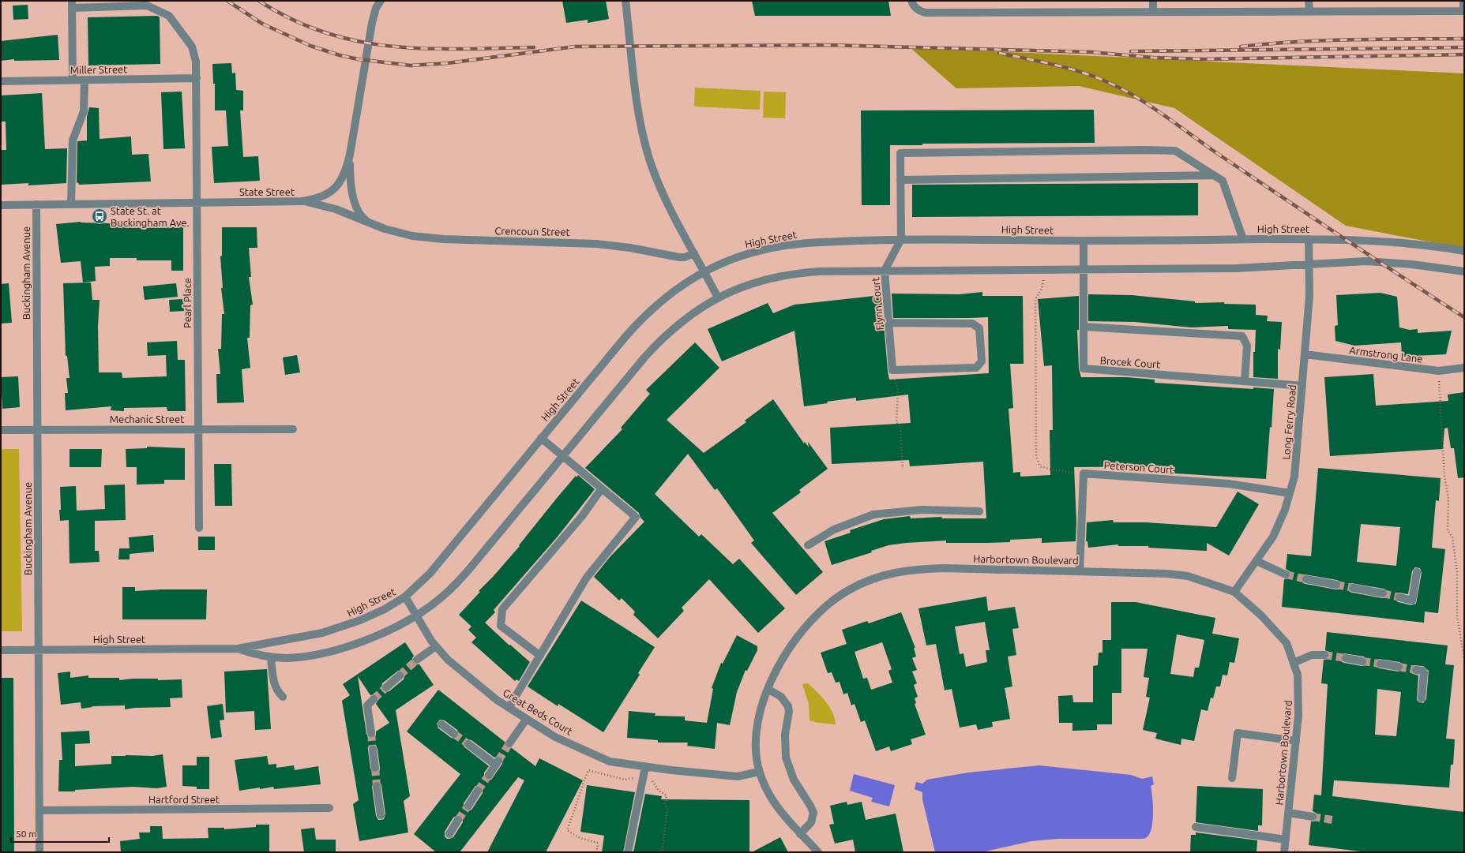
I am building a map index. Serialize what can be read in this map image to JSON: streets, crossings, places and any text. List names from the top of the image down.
{
  "streets": {
    "street": [
      "Miller Street",
      "State Street",
      "High Street",
      "Crencoun Street",
      "Buckingham Avenue",
      "Pearl Place",
      "Flynn Court",
      "Armstrong Lane",
      "Brocek Court",
      "Mechanic Street",
      "Long Ferry Road",
      "Peterson Court",
      "Harbortown Boulevard",
      "Great Beds Court",
      "Hartford Street"
    ]
  },
  "crossings": [
    ["Miller Street", "Pearl Place"],
    ["State Street", "Crencoun Street"],
    ["State Street", "Buckingham Avenue"],
    ["State Street", "Pearl Place"],
    ["High Street", "Buckingham Avenue"],
    ["High Street", "Flynn Court"],
    ["High Street", "Brocek Court"],
    ["High Street", "Long Ferry Road"],
    ["High Street", "Great Beds Court"],
    ["Buckingham Avenue", "Mechanic Street"],
    ["Buckingham Avenue", "Hartford Street"],
    ["Pearl Place", "Mechanic Street"],
    ["Armstrong Lane", "Long Ferry Road"],
    ["Brocek Court", "Long Ferry Road"],
    ["Long Ferry Road", "Peterson Court"],
    ["Long Ferry Road", "Harbortown Boulevard"],
    ["Harbortown Boulevard", "Great Beds Court"]
  ],
  "places": {
    "bus stop": ["State St. at Buckingham Ave."]
  },
  "scale_bar": "50 m"
}
